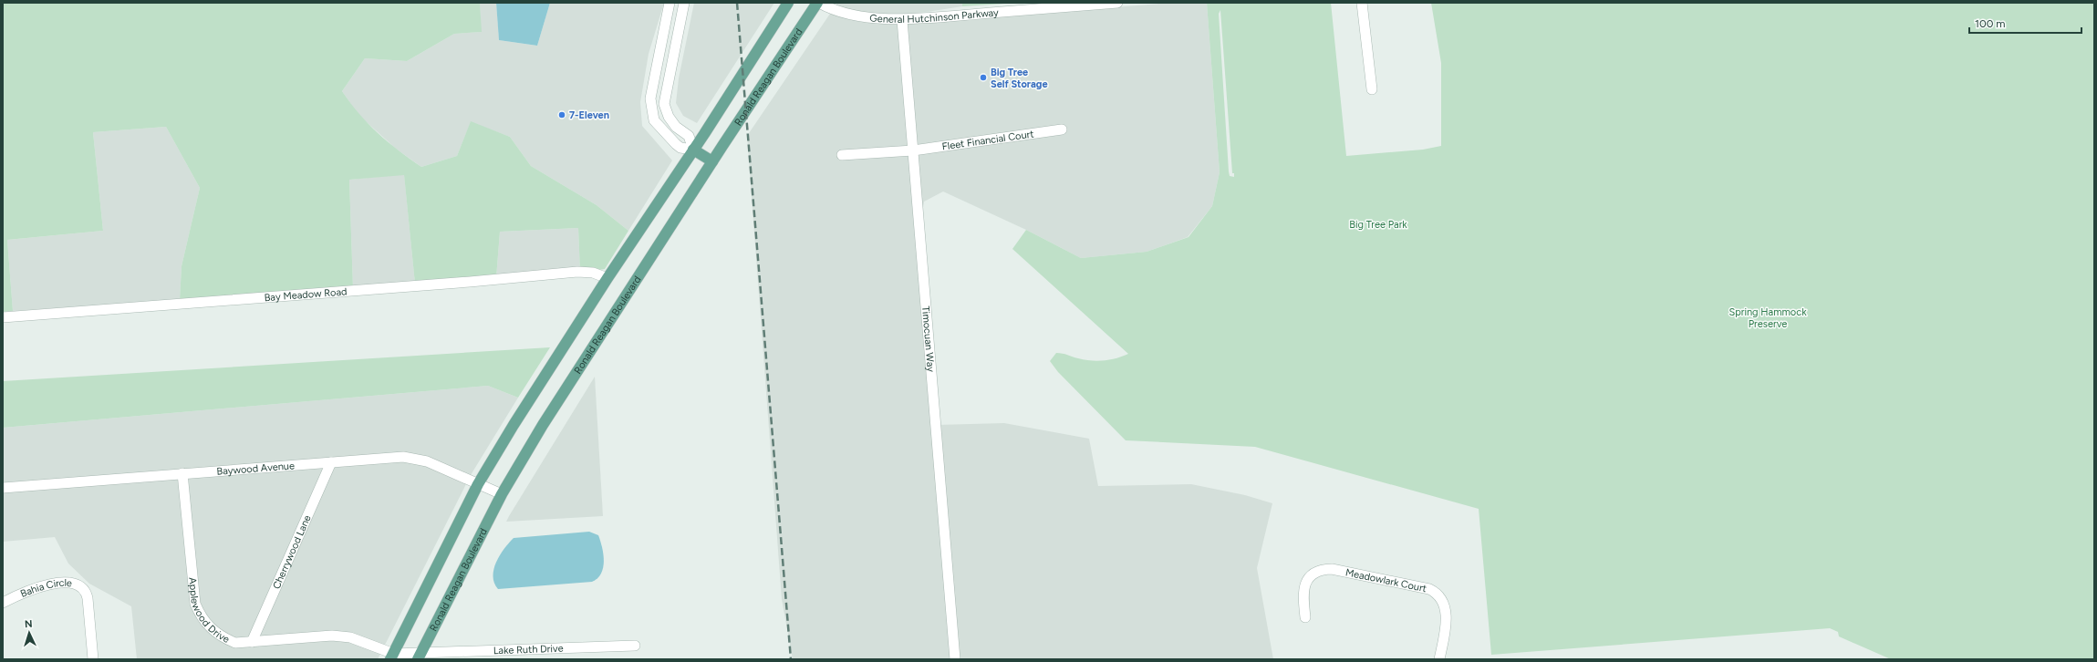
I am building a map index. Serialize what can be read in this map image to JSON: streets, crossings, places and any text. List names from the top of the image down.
{
  "streets": {
    "main road": ["Ronald Reagan Boulevard"],
    "street": [
      "General Hutchinson Parkway",
      "Fleet Financial Court",
      "Bay Meadow Road",
      "Timocuan Way",
      "Baywood Avenue",
      "Cherrywood Lane",
      "Meadowlark Court",
      "Bahia Circle",
      "Applewood Drive",
      "Lake Ruth Drive"
    ]
  },
  "crossings": [
    ["General Hutchinson Parkway", "Ronald Reagan Boulevard"],
    ["General Hutchinson Parkway", "Timocuan Way"],
    ["Ronald Reagan Boulevard", "Baywood Avenue"],
    ["Ronald Reagan Boulevard", "Lake Ruth Drive"],
    ["Fleet Financial Court", "Timocuan Way"],
    ["Baywood Avenue", "Cherrywood Lane"],
    ["Baywood Avenue", "Applewood Drive"],
    ["Cherrywood Lane", "Applewood Drive"],
    ["Applewood Drive", "Lake Ruth Drive"]
  ],
  "parks": ["Big Tree Park", "Spring Hammock Preserve"],
  "places": ["Big Tree Self Storage", "7-Eleven"],
  "scale_bar": "100 m",
  "north": "top"
}
